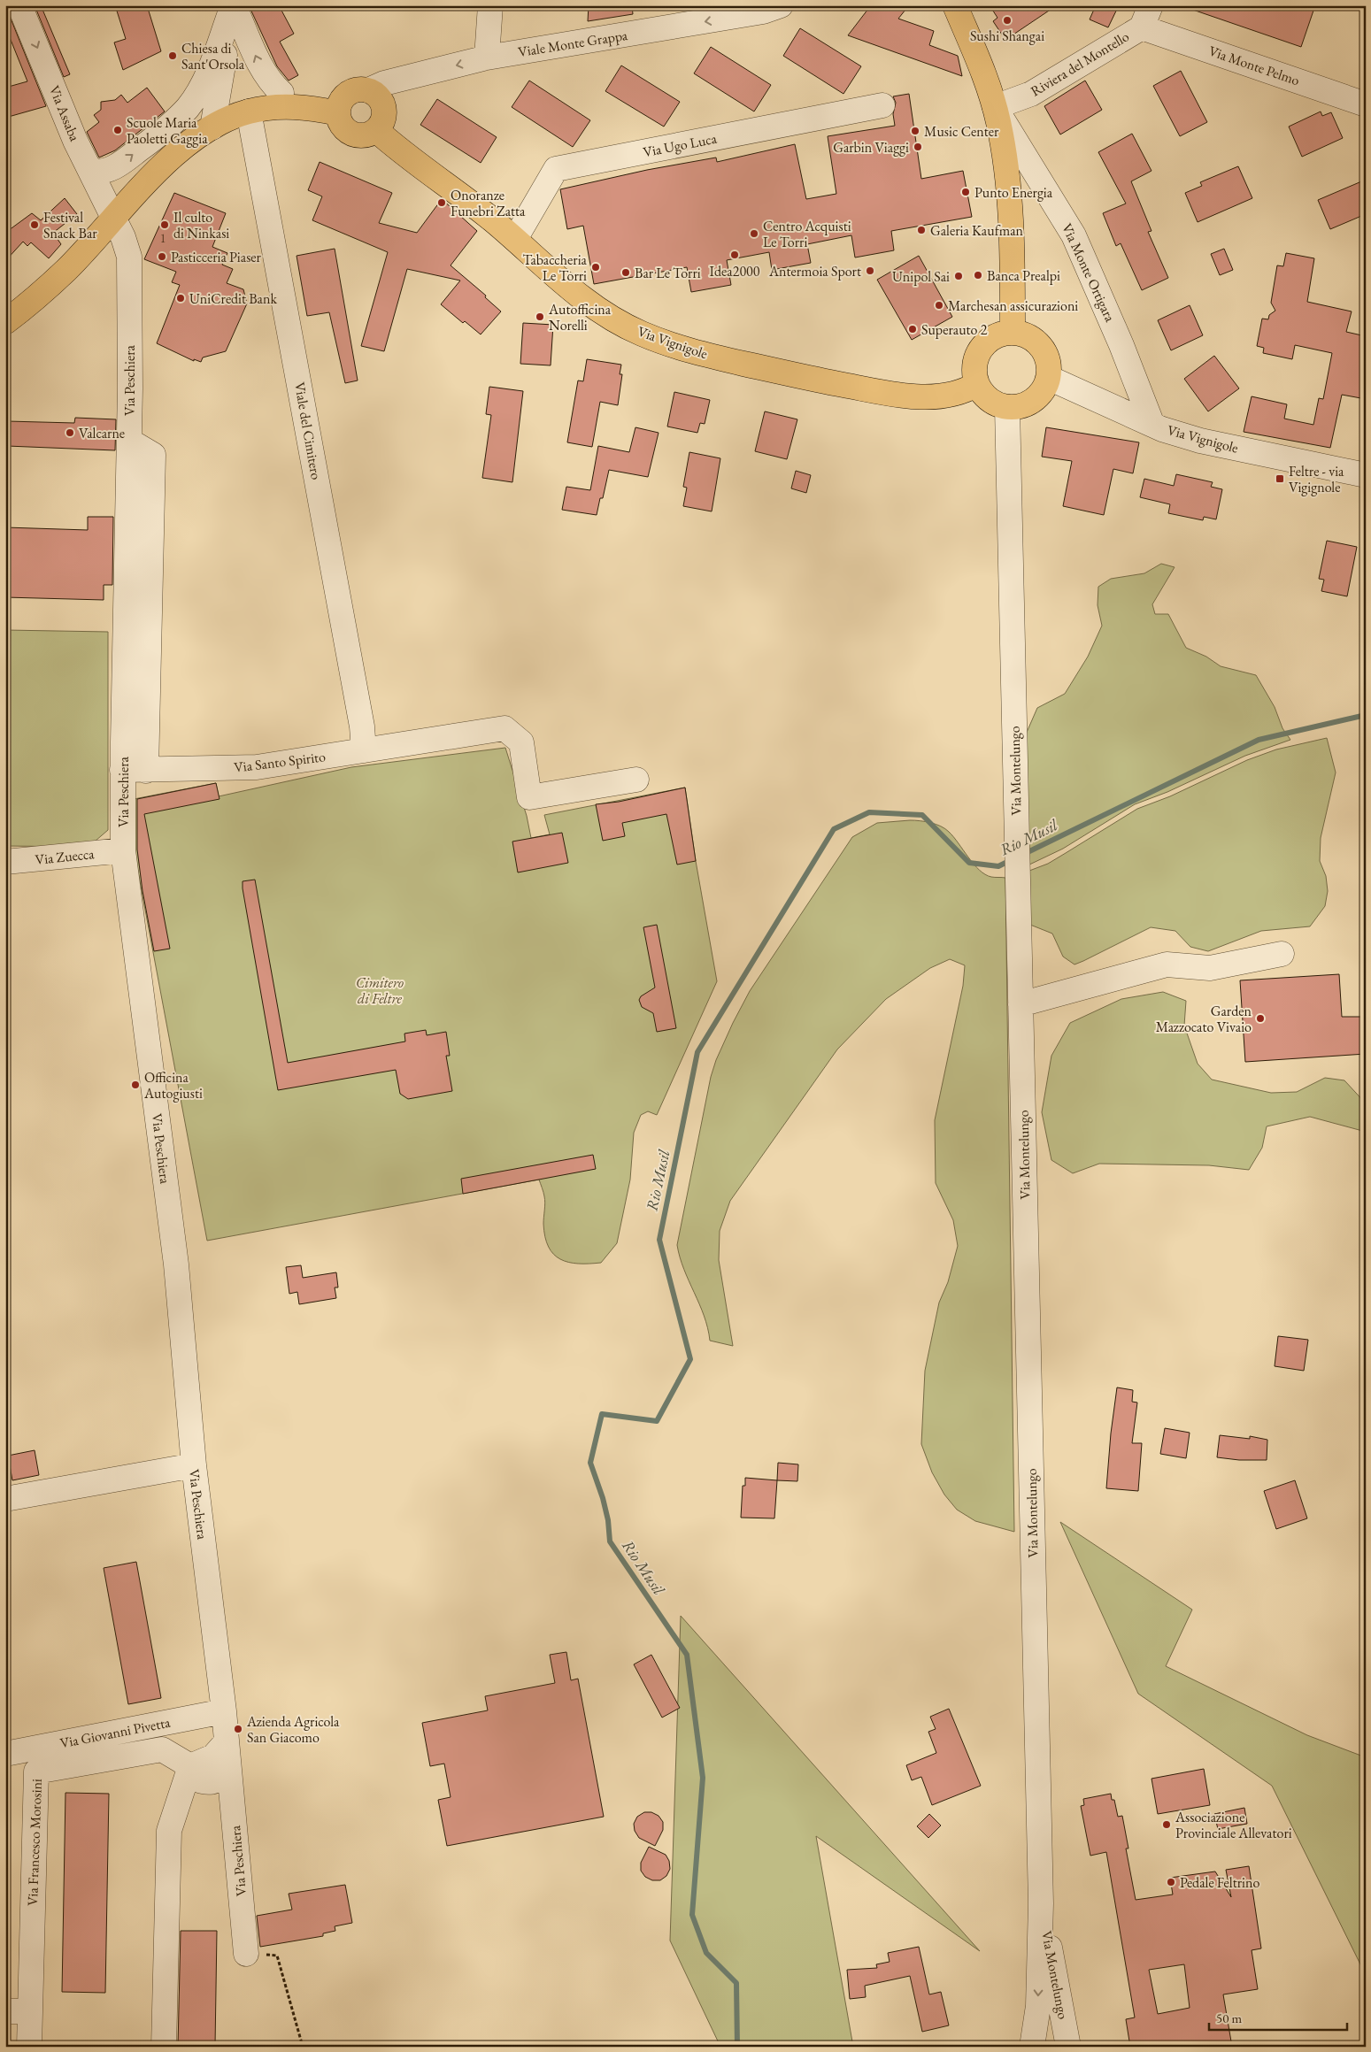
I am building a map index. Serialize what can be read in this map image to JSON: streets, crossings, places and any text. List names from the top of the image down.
{
  "streets": {
    "main road": ["Via Vignigole"],
    "street": [
      "Viale Monte Grappa",
      "Riviera del Montello",
      "Via Monte Pelmo",
      "Via Assaba",
      "Via Ugo Luca",
      "Via Monte Ortigara",
      "Via Peschiera",
      "Viale del Cimitero",
      "Via Santo Spirito",
      "Via Montelungo",
      "Via Zuecca",
      "Via Giovanni Pivetta",
      "Via Francesco Morosini"
    ]
  },
  "crossings": [
    ["Viale Monte Grappa", "Via Vignigole"],
    ["Riviera del Montello", "Via Monte Pelmo"],
    ["Riviera del Montello", "Via Monte Ortigara"],
    ["Via Assaba", "Via Peschiera"],
    ["Via Ugo Luca", "Via Vignigole"],
    ["Via Monte Ortigara", "Via Vignigole"],
    ["Via Vignigole", "Via Montelungo"],
    ["Via Peschiera", "Via Santo Spirito"],
    ["Via Peschiera", "Via Zuecca"],
    ["Via Peschiera", "Via Giovanni Pivetta"],
    ["Viale del Cimitero", "Via Santo Spirito"]
  ],
  "one_way": ["Viale Monte Grappa"],
  "water": ["Rio Musil"],
  "parks": ["Cimitero di Feltre"],
  "places": {
    "other": [
      "Sushi Shangai",
      "Chiesa di Sant'Orsola",
      "Scuole Maria Paoletti Gaggia",
      "Music Center",
      "Garbin Viaggi",
      "Punto Energia",
      "Onoranze Funebri Zatta",
      "Festival Snack Bar",
      "Il culto di Ninkasi",
      "Galeria Kaufman",
      "Centro Acquisti Le Torri",
      "Idea2000",
      "Pasticceria Piaser",
      "Tabaccheria Le Torri",
      "Antermoia Sport",
      "Bar Le Torri",
      "Banca Prealpi",
      "Unipol Sai",
      "UniCredit Bank",
      "Marchesan assicurazioni",
      "Autofficina Norelli",
      "Superauto 2",
      "Valcarne",
      "Garden Mazzocato Vivaio",
      "Officina Autogiusti",
      "Azienda Agricola San Giacomo",
      "Associazione Provinciale Allevatori",
      "Pedale Feltrino"
    ],
    "transit": ["Feltre - via Vigignole"]
  },
  "house_numbers": ["1"],
  "scale_bar": "50 m"
}
